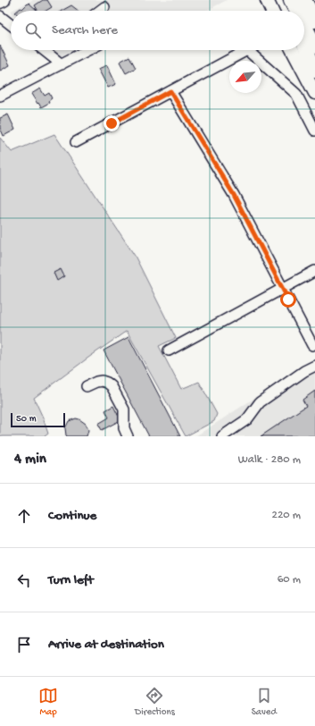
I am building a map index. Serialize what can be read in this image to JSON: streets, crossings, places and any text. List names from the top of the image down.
{
  "scale_bar": "50 m",
  "north": "bottom left",
  "page": {
    "search": "Search here",
    "scale": "50 m",
    "heading": ["4 min", "Walk · 280 m"],
    "list": [
      ["Continue", "220 m"],
      ["Turn left", "60 m"],
      "Arrive at destination"
    ],
    "nav": ["Map", "Directions", "Saved"]
  }
}
